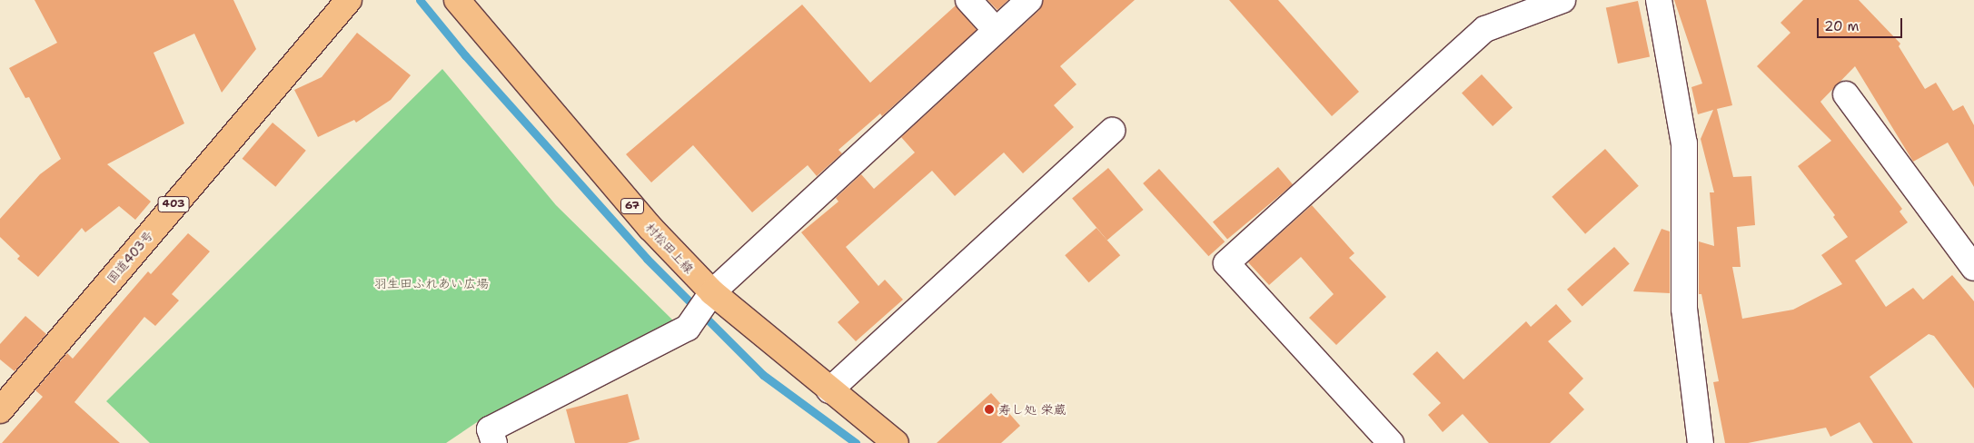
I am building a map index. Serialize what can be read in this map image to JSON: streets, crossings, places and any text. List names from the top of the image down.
{
  "streets": {
    "main road": [
      "403",
      "67",
      "村松田上線",
      "国道403号"
    ]
  },
  "parks": ["羽生田ふれあい広場"],
  "places": ["寿し処 栄蔵"],
  "scale_bar": "20 m"
}
